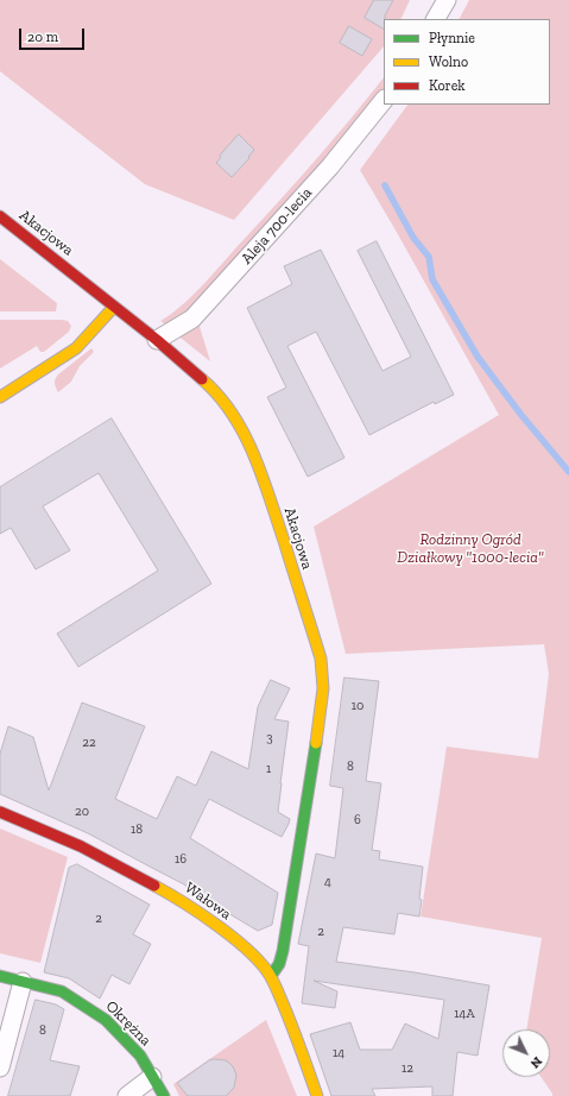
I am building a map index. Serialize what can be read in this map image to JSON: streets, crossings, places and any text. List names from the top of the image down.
{
  "streets": {
    "street": [
      "Aleja 700-lecia",
      "Akacjowa",
      "Wałowa",
      "Okrężna"
    ]
  },
  "crossings": [
    ["Aleja 700-lecia", "Akacjowa"],
    ["Akacjowa", "Wałowa"]
  ],
  "parks": ["Rodzinny Ogród Działkowy \"1000-lecia\""],
  "house_numbers": [
    "10",
    "3",
    "22",
    "8",
    "1",
    "20",
    "6",
    "18",
    "16",
    "4",
    "2",
    "2",
    "14A",
    "8",
    "14",
    "12"
  ],
  "legend": ["Płynnie", "Wolno", "Korek"],
  "scale_bar": "20 m",
  "north": "bottom right"
}
